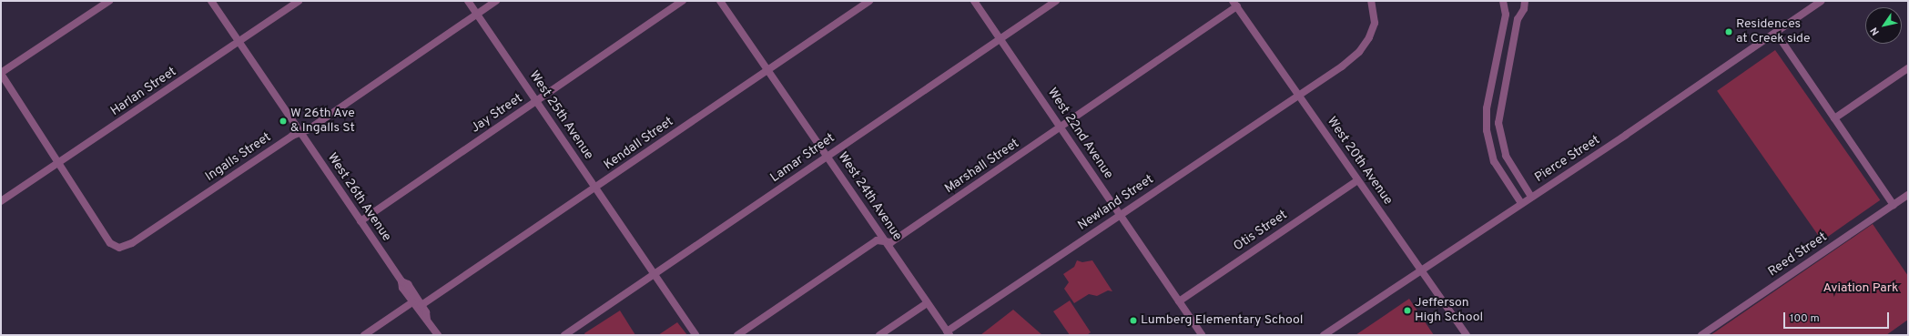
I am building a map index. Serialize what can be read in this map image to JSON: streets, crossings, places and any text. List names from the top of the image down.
{
  "streets": {
    "street": [
      "Harlan Street",
      "Jay Street",
      "West 25th Avenue",
      "West 22nd Avenue",
      "Kendall Street",
      "Ingalls Street",
      "Lamar Street",
      "Pierce Street",
      "West 20th Avenue",
      "Marshall Street",
      "West 24th Avenue",
      "West 26th Avenue",
      "Newland Street",
      "Otis Street",
      "Reed Street"
    ]
  },
  "crossings": [
    ["Harlan Street", "Ingalls Street"],
    ["Harlan Street", "West 26th Avenue"],
    ["Jay Street", "West 25th Avenue"],
    ["Jay Street", "West 26th Avenue"],
    ["West 25th Avenue", "Kendall Street"],
    ["West 25th Avenue", "Ingalls Street"],
    ["West 25th Avenue", "Lamar Street"],
    ["West 22nd Avenue", "Lamar Street"],
    ["West 22nd Avenue", "Marshall Street"],
    ["West 22nd Avenue", "Newland Street"],
    ["West 22nd Avenue", "Otis Street"],
    ["Kendall Street", "West 24th Avenue"],
    ["Kendall Street", "West 26th Avenue"],
    ["Ingalls Street", "West 26th Avenue"],
    ["Lamar Street", "West 24th Avenue"],
    ["Pierce Street", "West 20th Avenue"],
    ["West 20th Avenue", "Marshall Street"],
    ["West 20th Avenue", "Newland Street"],
    ["West 20th Avenue", "Otis Street"],
    ["Marshall Street", "West 24th Avenue"],
    ["West 24th Avenue", "Newland Street"]
  ],
  "parks": ["Aviation Park"],
  "places": [
    "Residences at Creek side",
    "W 26th Ave & Ingalls St",
    "Jefferson High School",
    "Lumberg Elementary School"
  ],
  "scale_bar": "100 m",
  "north": "bottom left"
}
